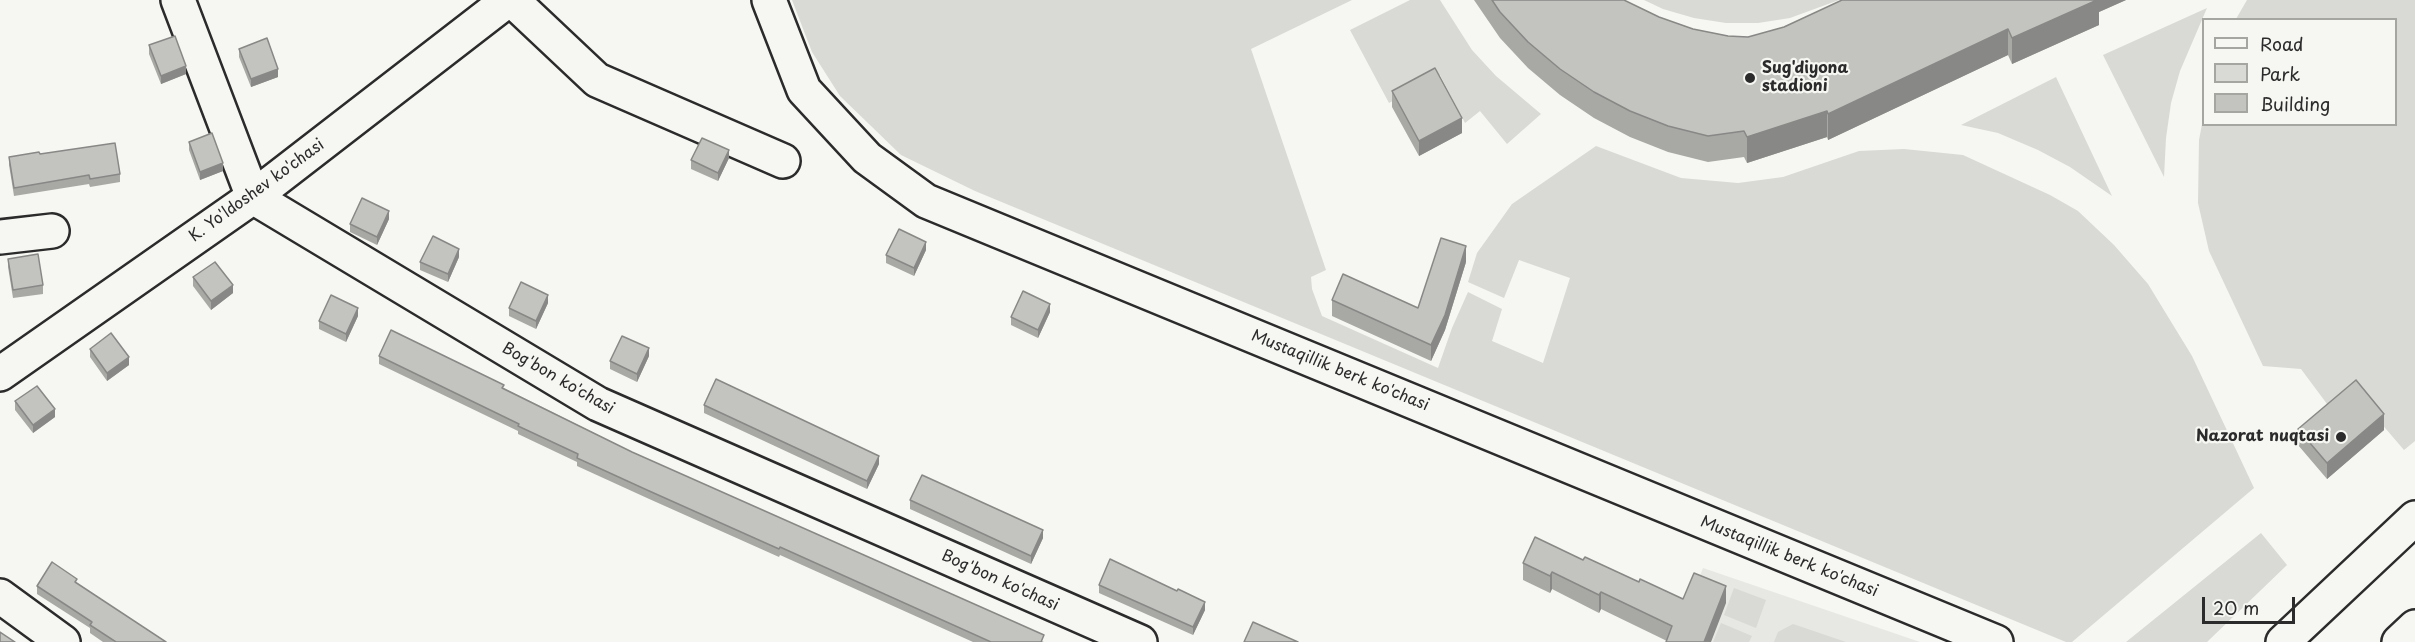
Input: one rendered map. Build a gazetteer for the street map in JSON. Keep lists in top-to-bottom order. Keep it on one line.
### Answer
{"streets":{"street":["K. Yo'ldoshev ko'chasi","Mustaqillik berk ko'chasi","Bog'bon ko'chasi"]},"crossings":[["K. Yo'ldoshev ko'chasi","Bog'bon ko'chasi"]],"places":["Sug'diyona stadioni","Nazorat nuqtasi"],"legend":["Road","Park","Building"],"scale_bar":"20 m"}
